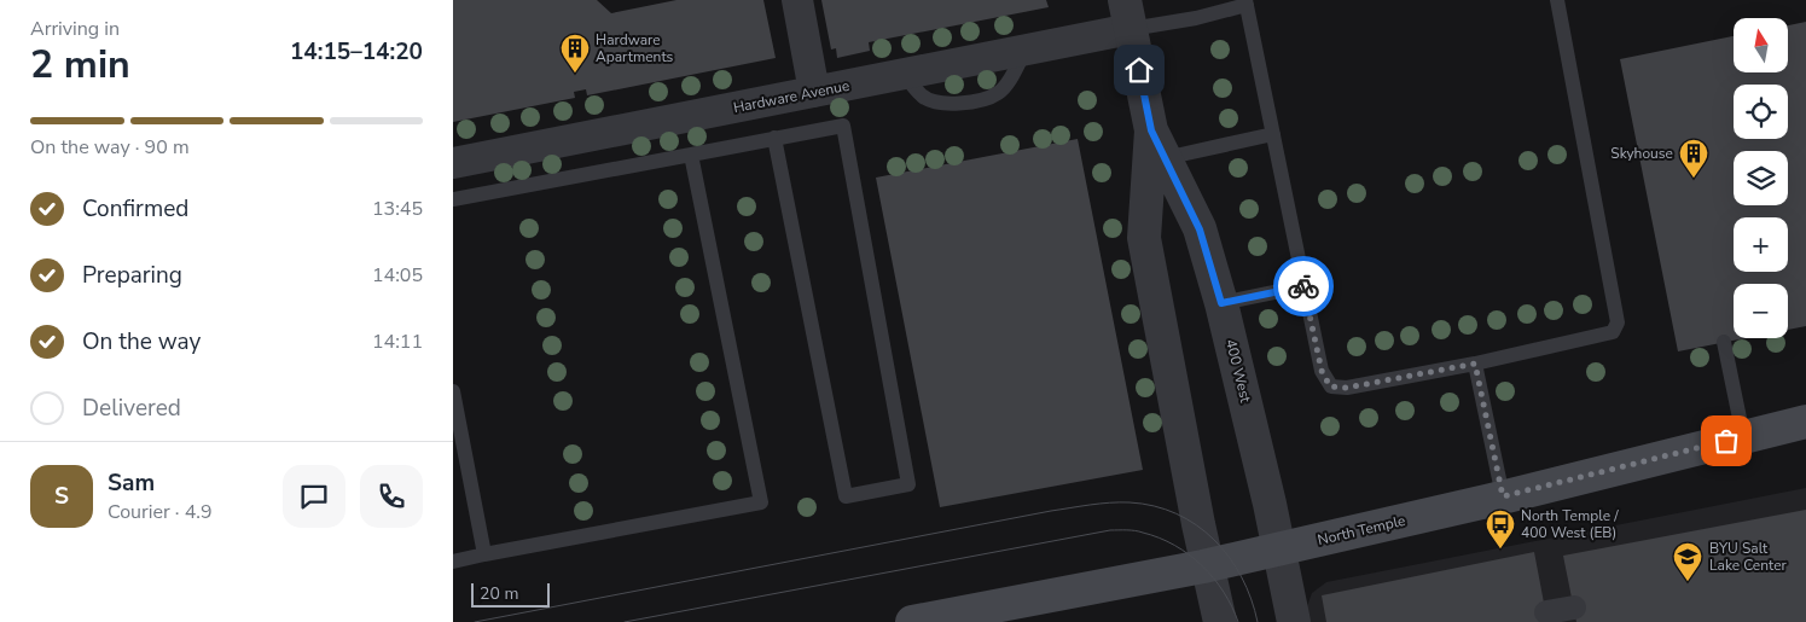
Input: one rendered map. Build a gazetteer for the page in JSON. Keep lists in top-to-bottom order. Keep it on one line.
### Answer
{"streets":{"main road":["North Temple"],"street":["Hardware Avenue","400 West"]},"crossings":[["Hardware Avenue","400 West"],["400 West","North Temple"]],"places":{"building":["Hardware Apartments","Skyhouse"],"bus stop":["North Temple / 400 West (EB)"],"school or university":["BYU Salt Lake Center"]},"scale_bar":"20 m","north":"top","page":{"heading":["2 min","Arriving in","14:15–14:20"],"panel":["Sam","Courier · 4.9"],"map_buttons":["+","−"],"bar":"On the way · 90 m","list":[["Confirmed","13:45"],["Preparing","14:05"],["On the way","14:11"],"Delivered"],"round":"S","scale":"20 m"}}
